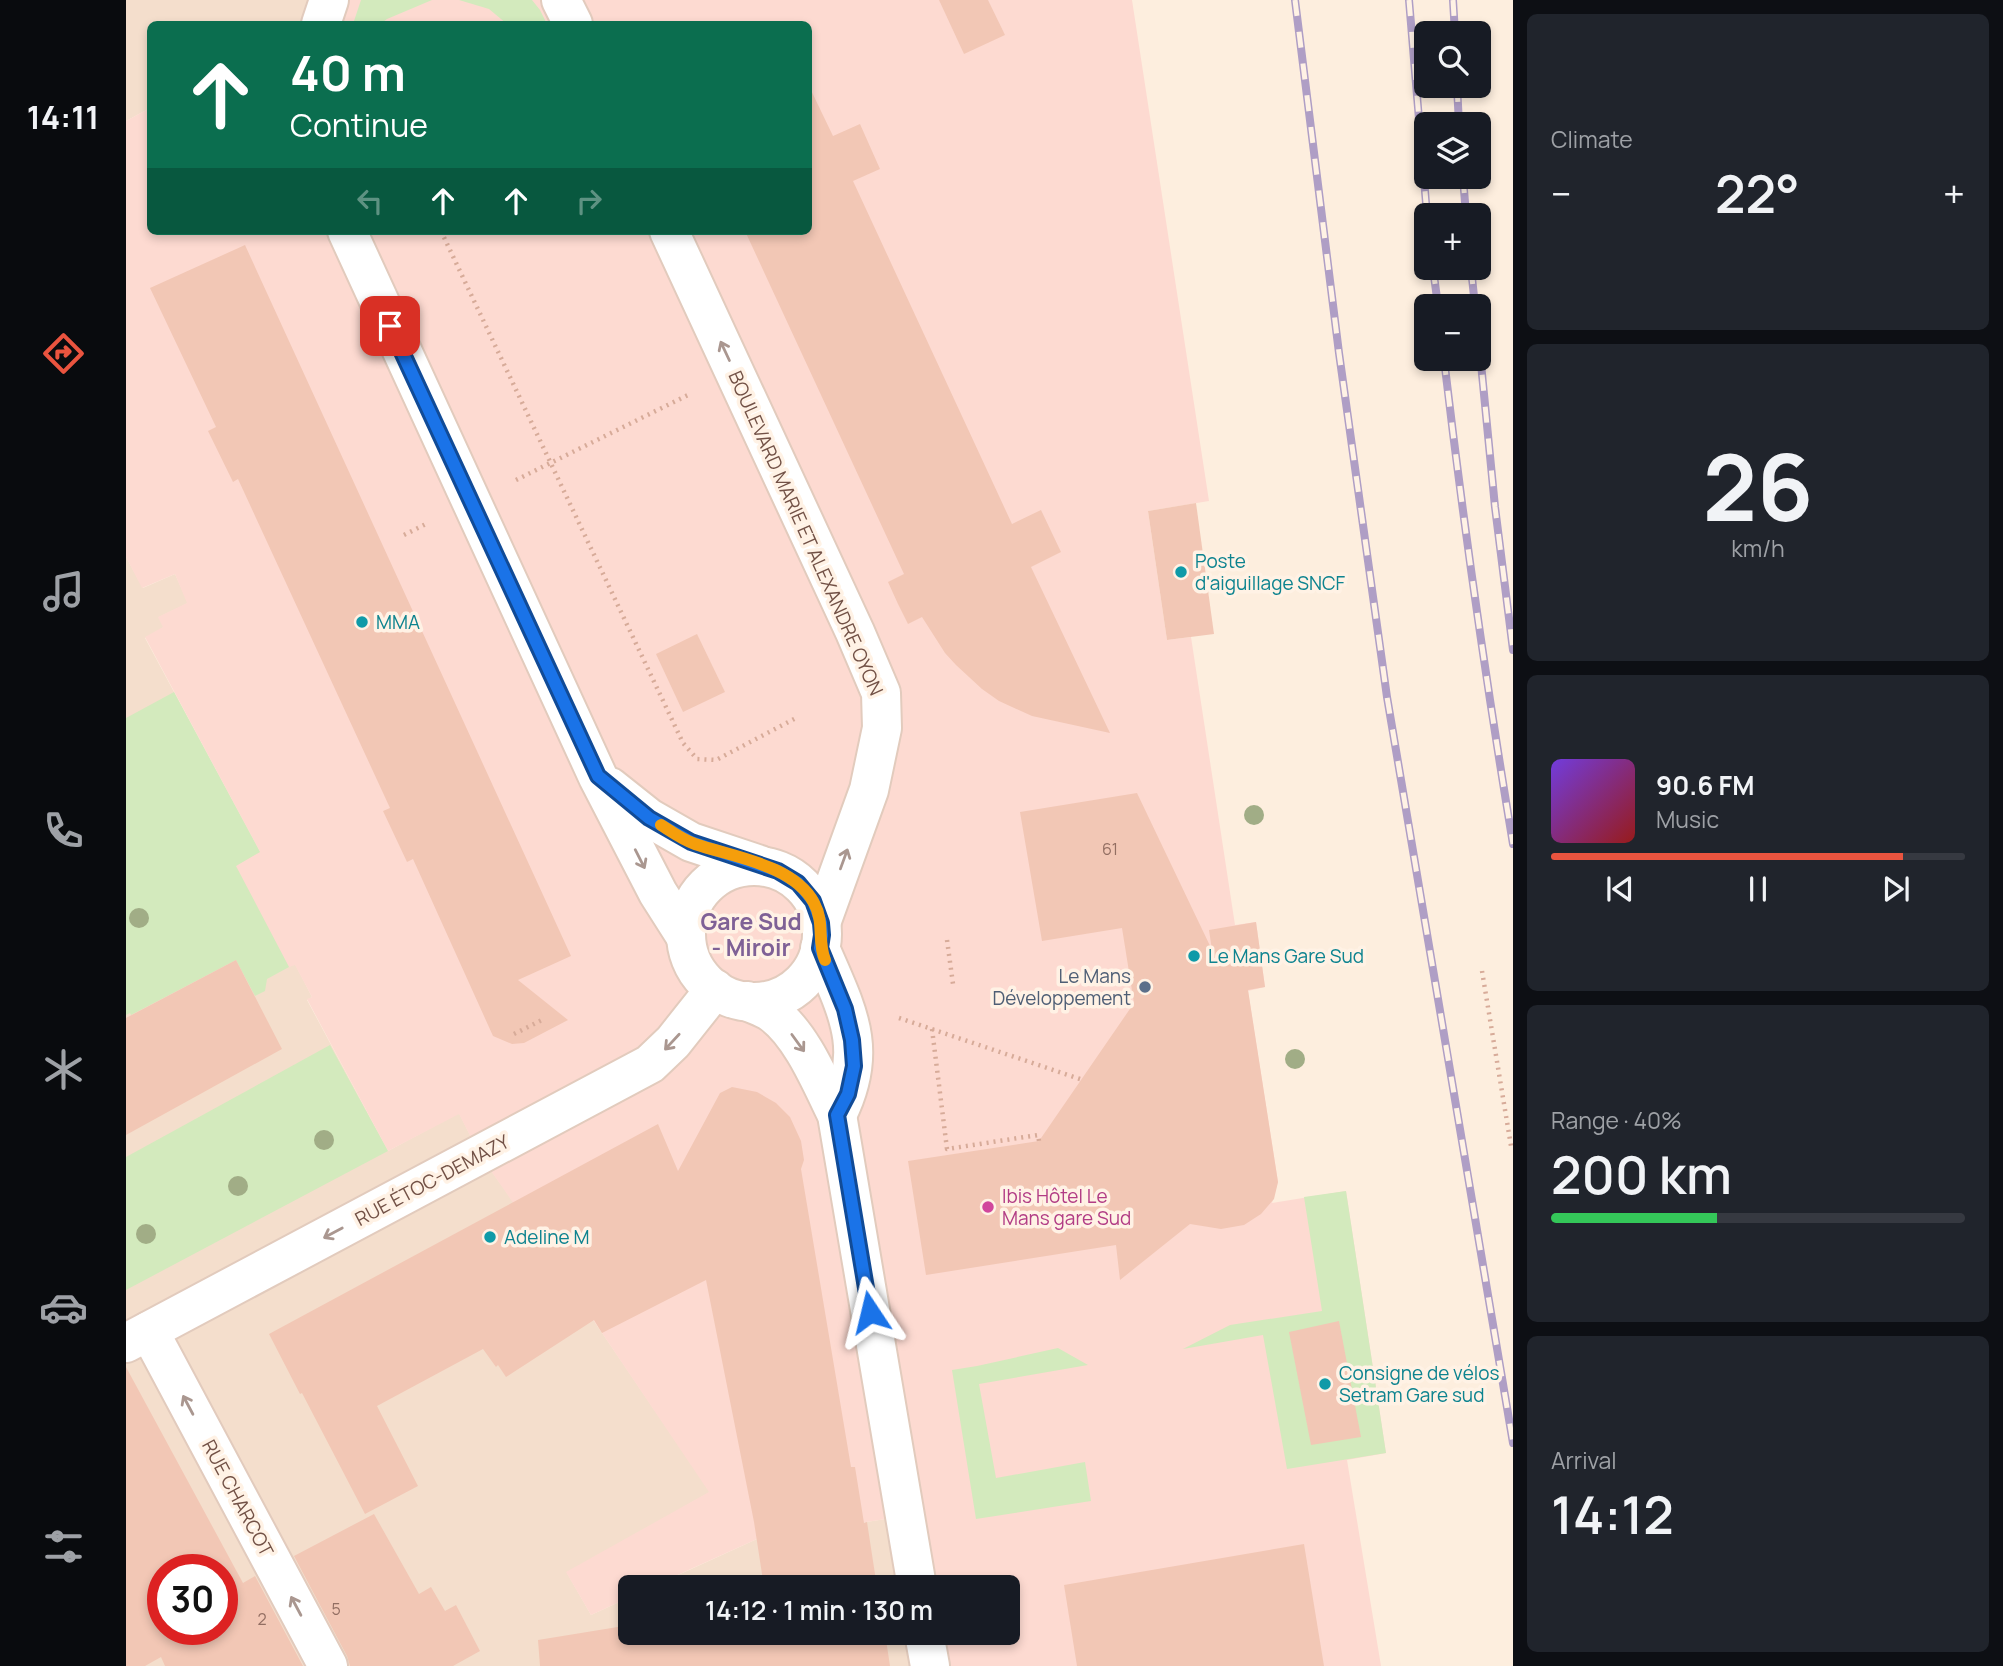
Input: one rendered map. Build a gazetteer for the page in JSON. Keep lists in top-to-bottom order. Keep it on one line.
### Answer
{"streets":{"street":["BOULEVARD MARIE ET ALEXANDRE OYON","RUE ÉTOC-DEMAZY","RUE CHARCOT"]},"crossings":[["BOULEVARD MARIE ET ALEXANDRE OYON","RUE ÉTOC-DEMAZY"],["RUE ÉTOC-DEMAZY","RUE CHARCOT"]],"one_way":["RUE ÉTOC-DEMAZY","RUE CHARCOT"],"districts":["Gare Sud - Miroir"],"places":["Poste d'aiguillage SNCF","MMA","Le Mans Gare Sud","Le Mans Développement","Ibis Hôtel Le Mans gare Sud","Adeline M","Consigne de vélos Setram Gare sud"],"house_numbers":["61","5","2"],"page":{"tabs":"14:11","tile":["Climate",["26","km/h"],["Range · 40%","200 km"],["Arrival","14:12"]],"map_buttons":["+","−"],"turn":["40 m","Continue"],"heat":["−","22°","+"],"song":["90.6 FM","Music"],"limit":"30","trip":"14:12 · 1 min · 130 m"}}
